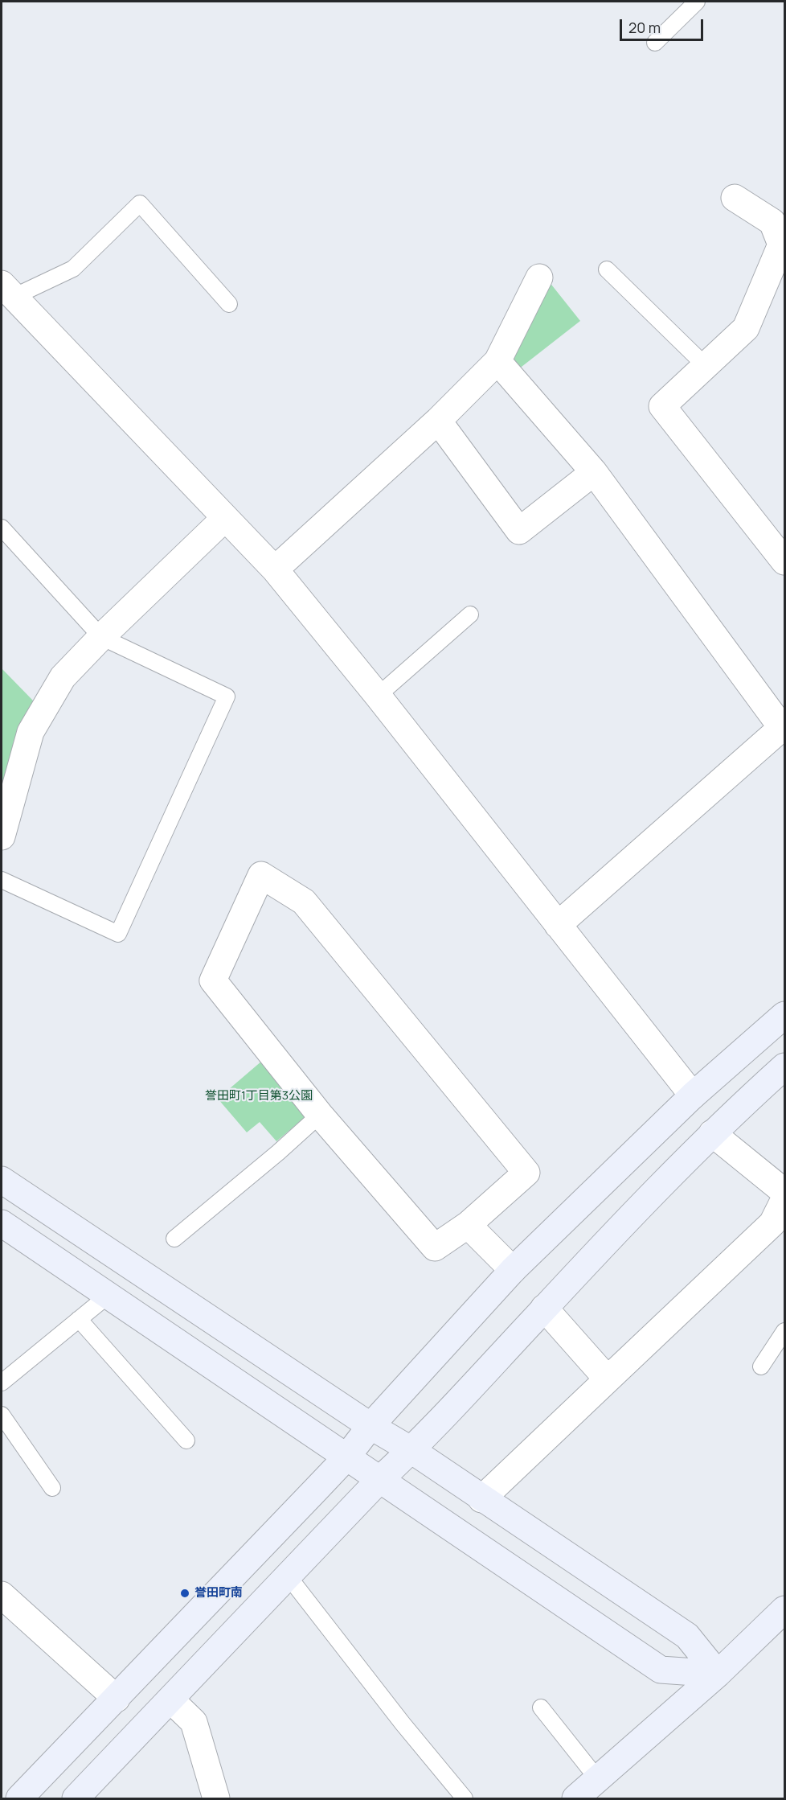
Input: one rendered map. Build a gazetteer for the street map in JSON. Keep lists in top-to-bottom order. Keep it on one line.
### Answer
{"parks":["誉田町1丁目第3公園"],"places":["誉田町南"],"scale_bar":"20 m"}
